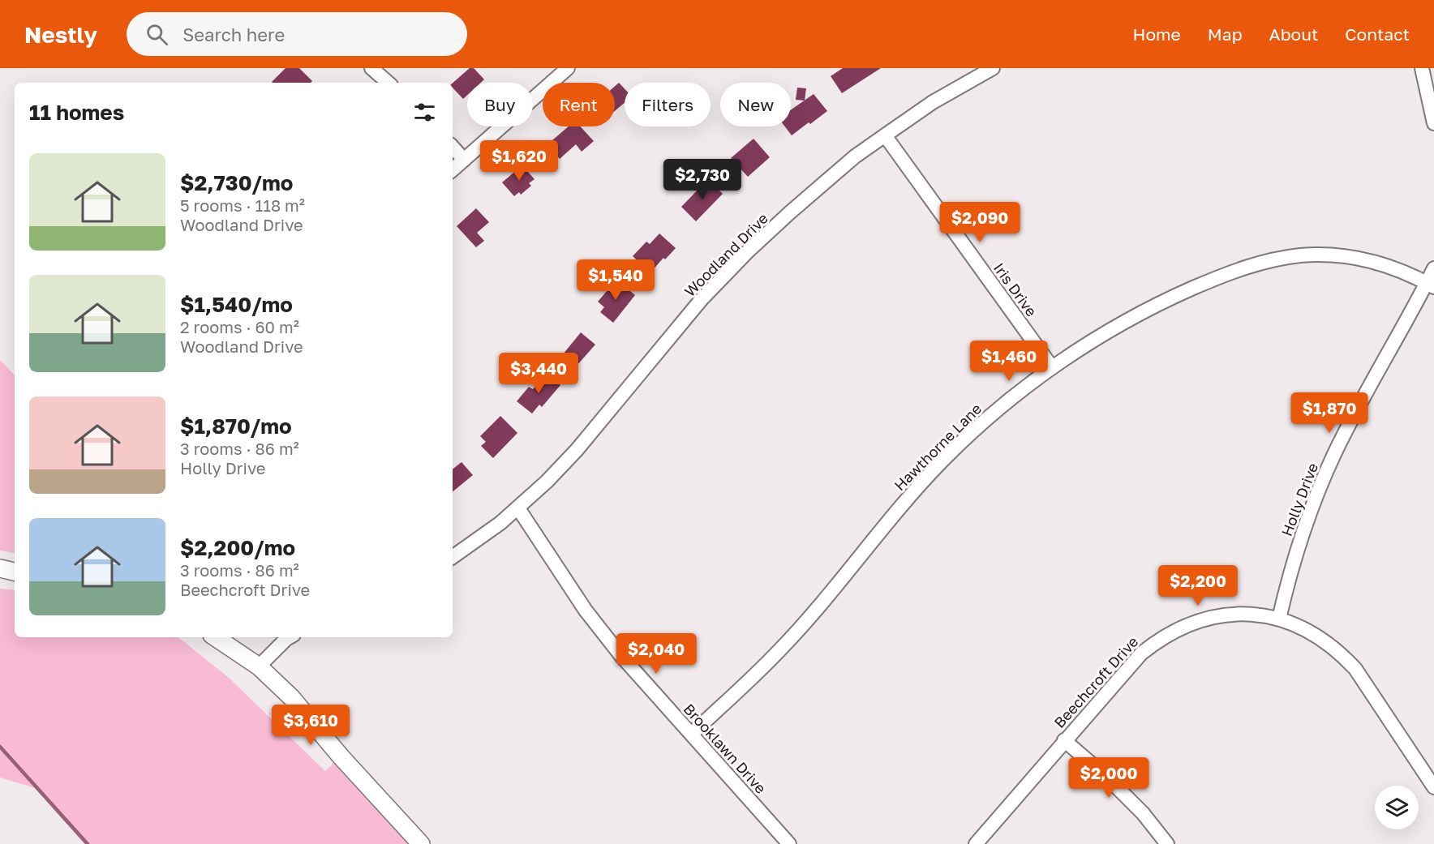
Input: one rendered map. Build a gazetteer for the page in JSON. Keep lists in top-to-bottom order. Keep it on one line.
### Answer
{"streets":{"street":["Woodland Drive","Iris Drive","Hawthorne Lane","Holly Drive","Beechcroft Drive","Brooklawn Drive"]},"crossings":[["Woodland Drive","Iris Drive"],["Woodland Drive","Brooklawn Drive"],["Iris Drive","Hawthorne Lane"],["Hawthorne Lane","Holly Drive"],["Hawthorne Lane","Brooklawn Drive"],["Holly Drive","Beechcroft Drive"]],"page":{"header":"Nestly","search":"Search here","nav":["Home","Map","About","Contact"],"chip":["Buy","Rent","Filters","New"],"heading":"11 homes","price":["$1,620","$2,730","$2,090","$1,540","$1,460","$3,440","$1,870","$2,200","$2,040","$3,610","$2,000"],"list":[{"name":"$2,730/mo","note":"5 rooms · 118 m² · Woodland Drive"},{"name":"$1,540/mo","note":"2 rooms · 60 m² · Woodland Drive"},{"name":"$1,870/mo","note":"3 rooms · 86 m² · Holly Drive"},{"name":"$2,200/mo","note":"3 rooms · 86 m² · Beechcroft Drive"}]}}
